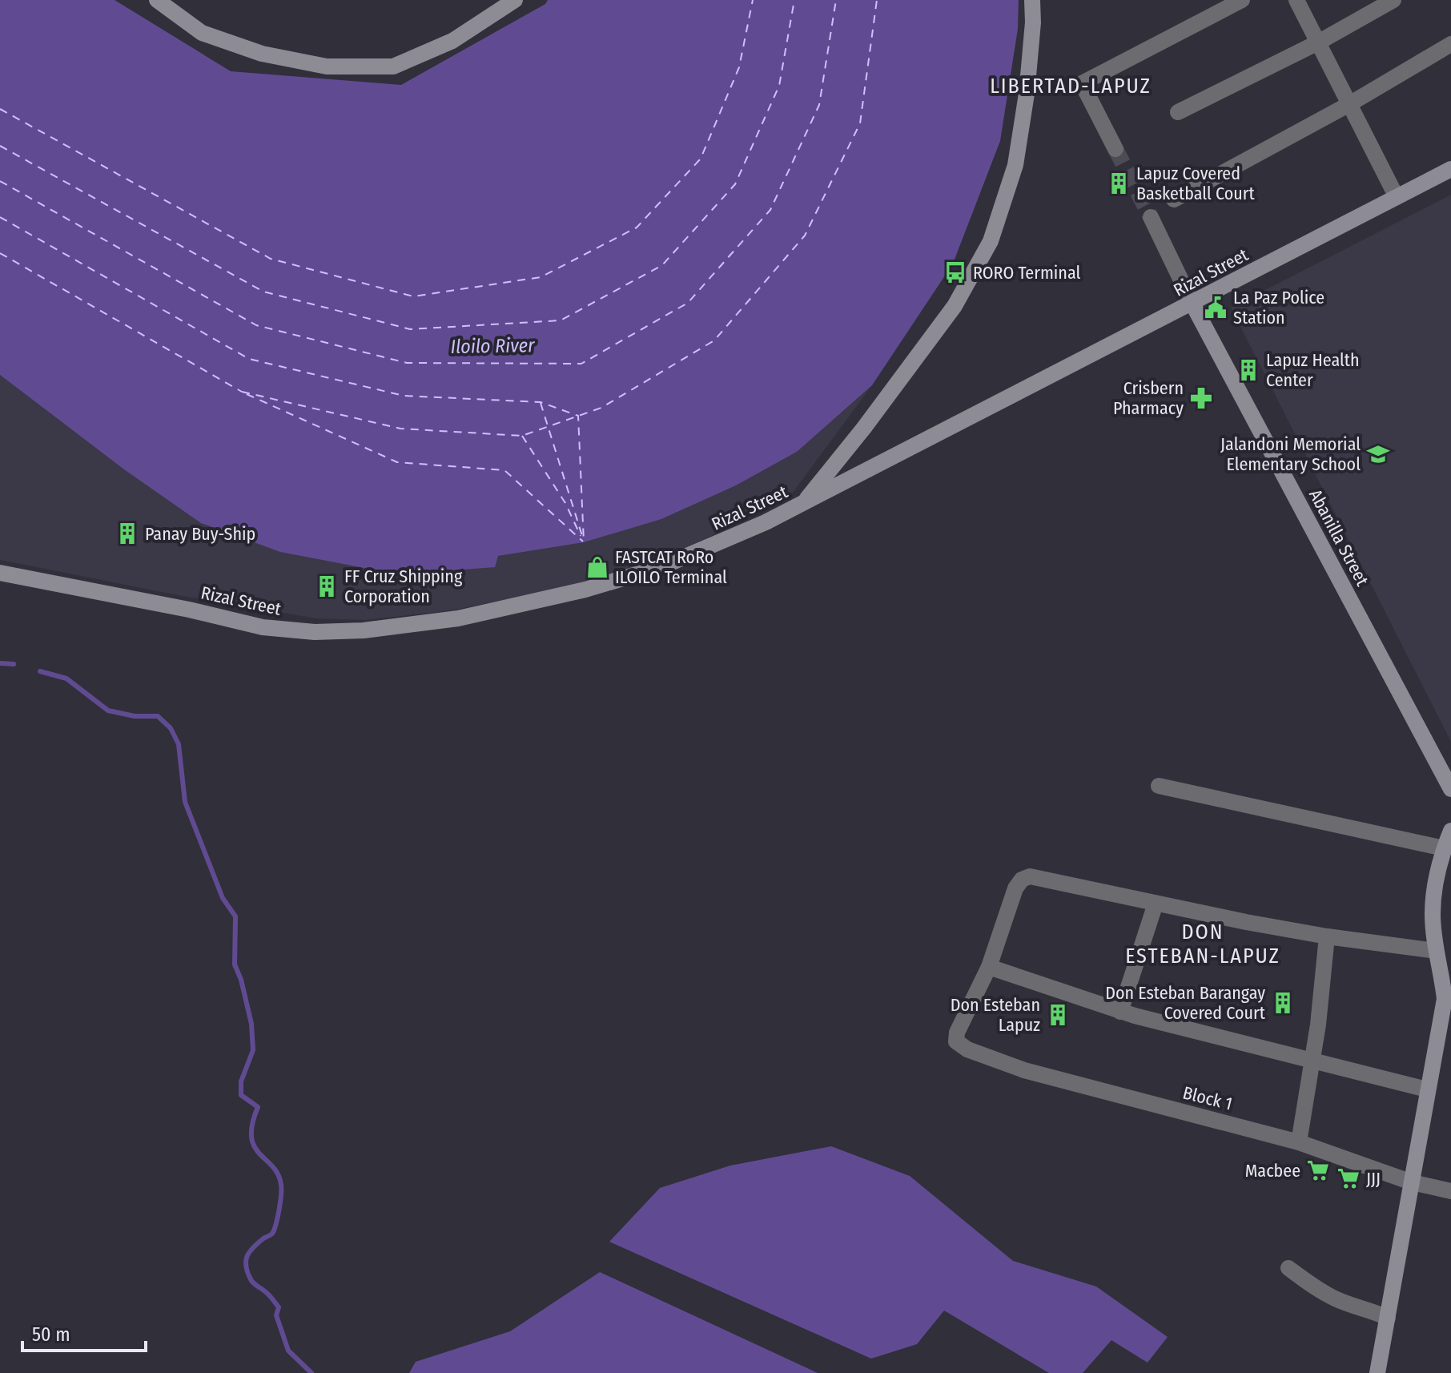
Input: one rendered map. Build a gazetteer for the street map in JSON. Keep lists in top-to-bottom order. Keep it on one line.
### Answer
{"streets":{"main road":["Rizal Street","Abanilla Street"],"street":["Block 1"]},"crossings":[["Rizal Street","Abanilla Street"]],"districts":["LIBERTAD-LAPUZ","DON ESTEBAN-LAPUZ"],"water":["Iloilo River"],"places":{"building":["Lapuz Covered Basketball Court","Lapuz Health Center","Panay Buy-Ship","FF Cruz Shipping Corporation","Don Esteban Barangay Covered Court","Don Esteban Lapuz"],"bus stop":["RORO Terminal"],"public building":["La Paz Police Station"],"pharmacy":["Crisbern Pharmacy"],"school or university":["Jalandoni Memorial Elementary School"],"shop":["FASTCAT RoRo ILOILO Terminal"],"supermarket":["Macbee","JJJ"]},"scale_bar":"50 m"}
